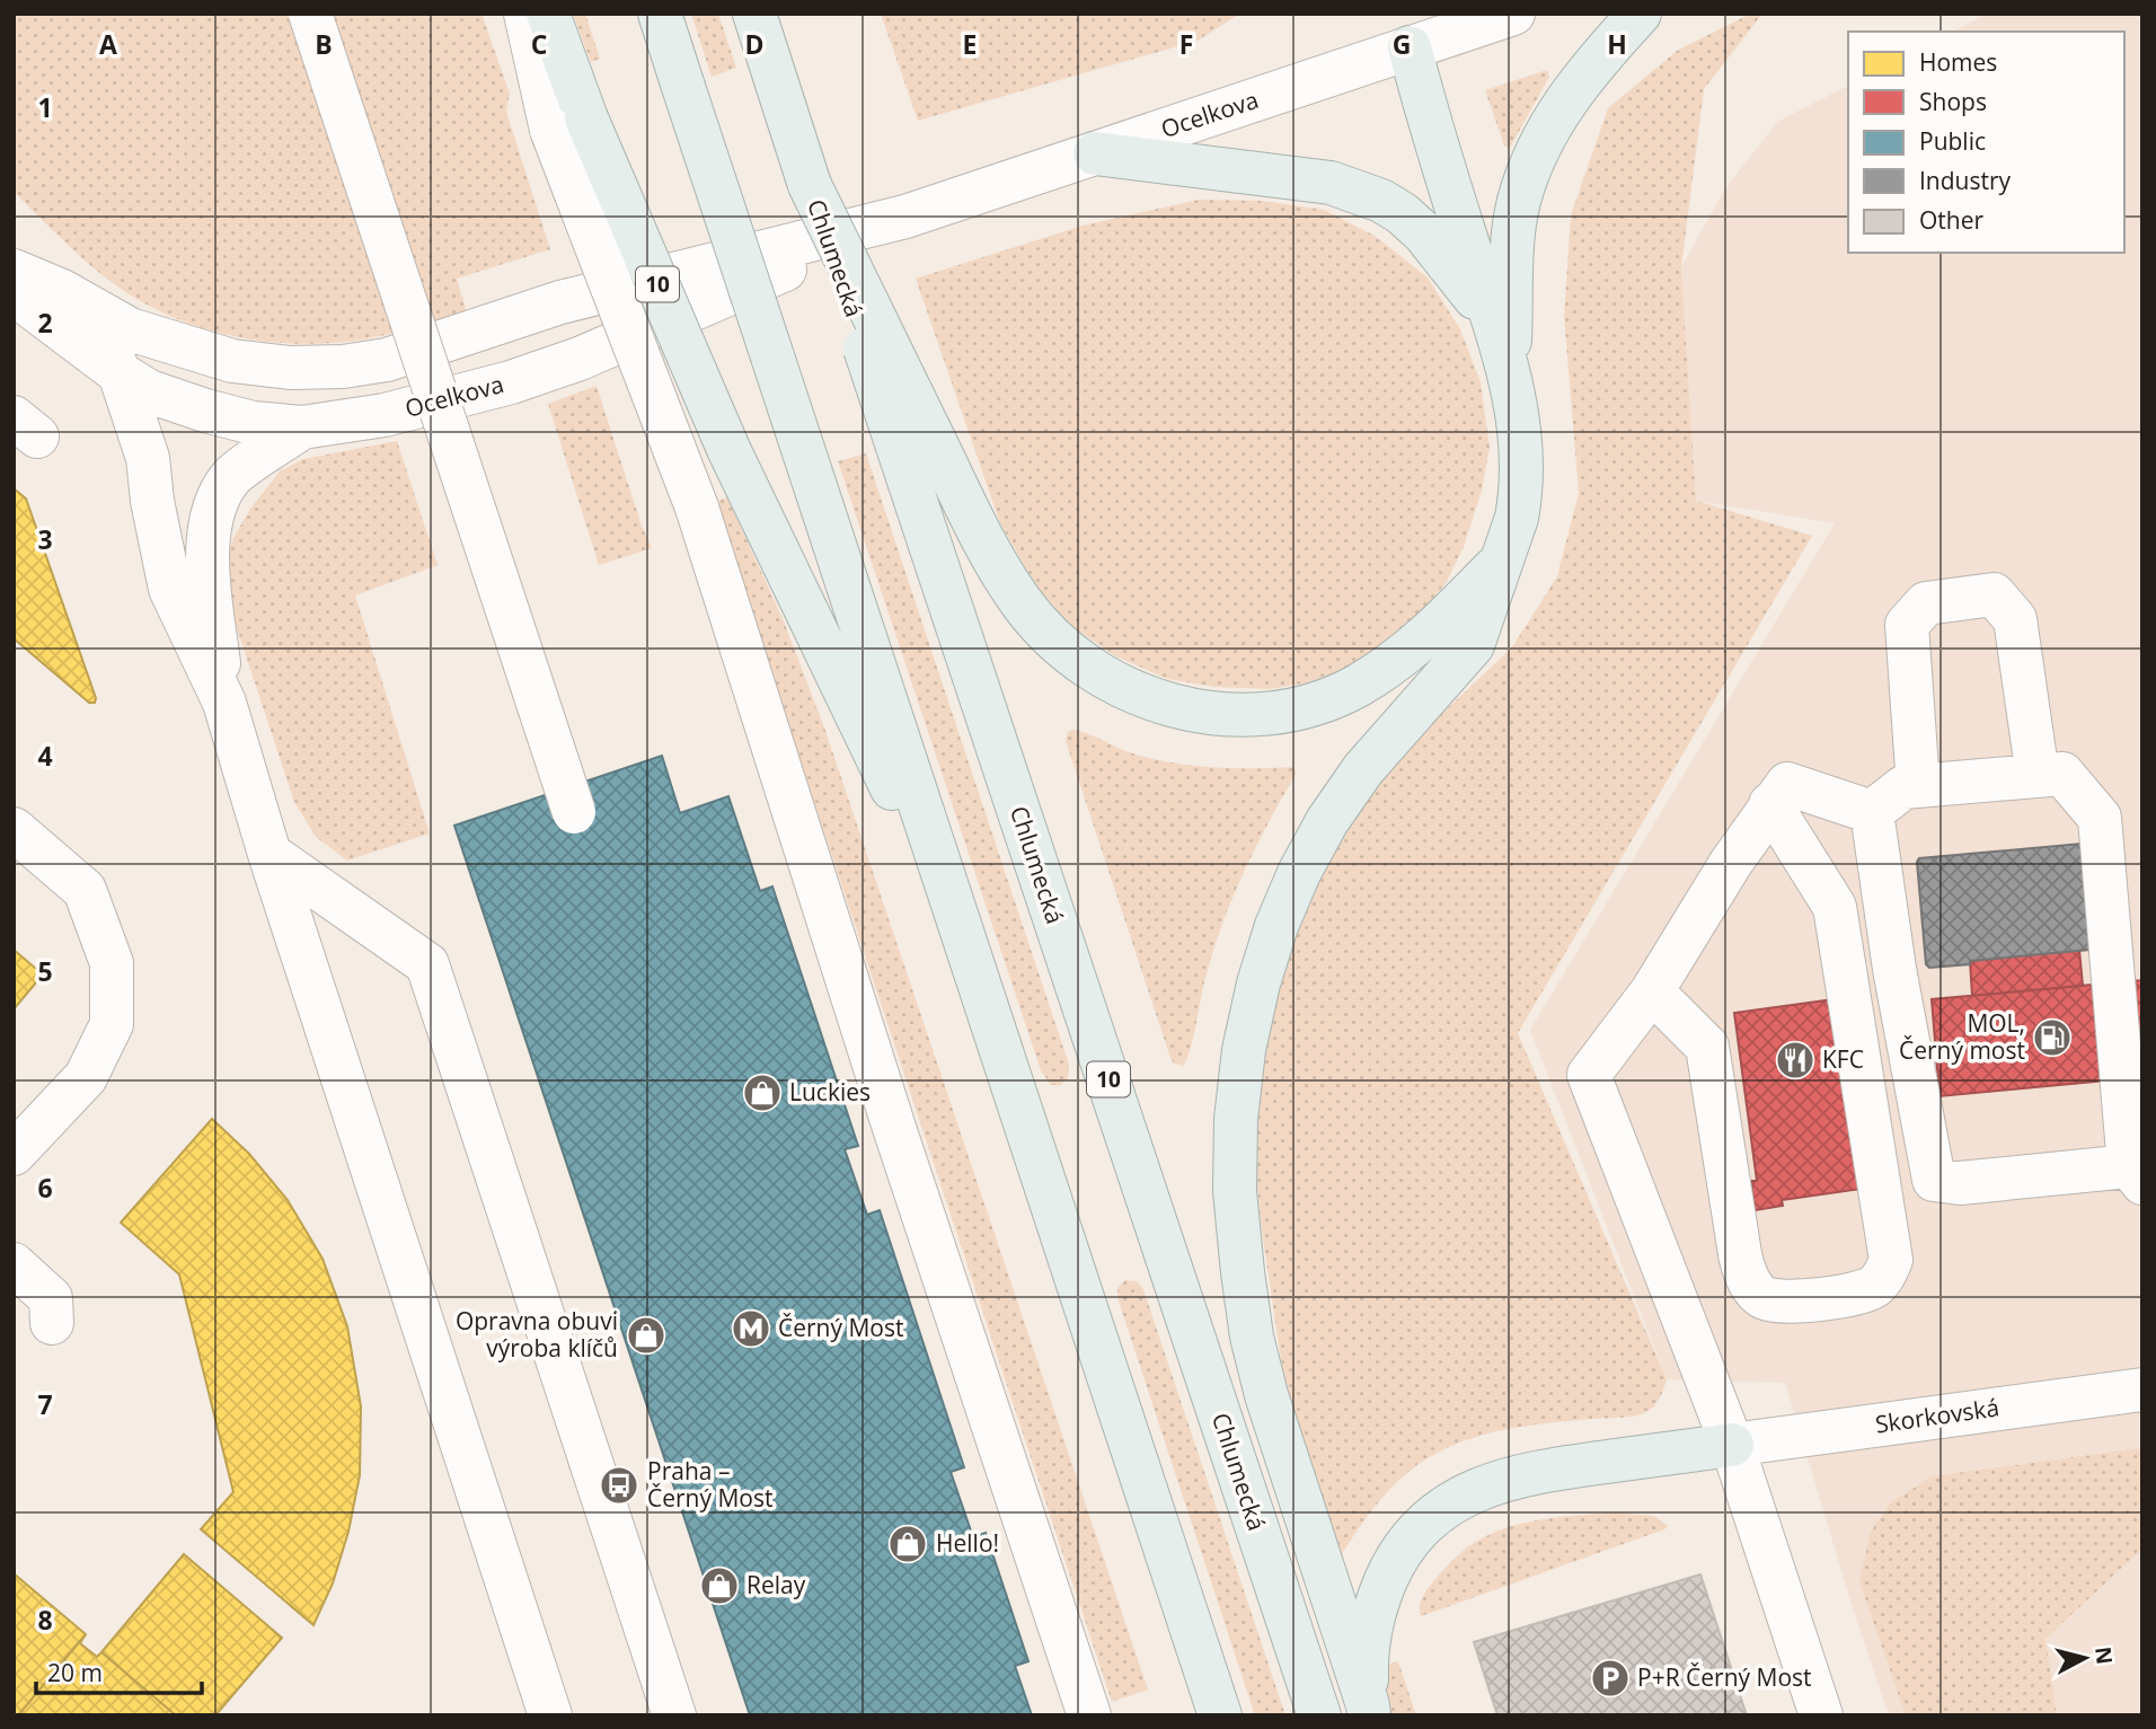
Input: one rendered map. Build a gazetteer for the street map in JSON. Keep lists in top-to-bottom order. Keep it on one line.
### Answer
{"streets":{"main road":["Chlumecká","10"],"street":["Ocelkova","Skorkovská"]},"places":{"fuel station":["MOL, Černý most"],"restaurant":["KFC"],"shop":["Luckies","Opravna obuvi výroba klíčů","Hello!","Relay"],"metro station":["Černý Most"],"bus stop":["Praha – Černý Most"],"parking":["P+R Černý Most"]},"legend":["Homes","Shops","Public","Industry","Other"],"scale_bar":"20 m","north":"right","grid":{"columns":["A","B","C","D","E","F","G","H"],"rows":["1","2","3","4","5","6","7","8"]}}
